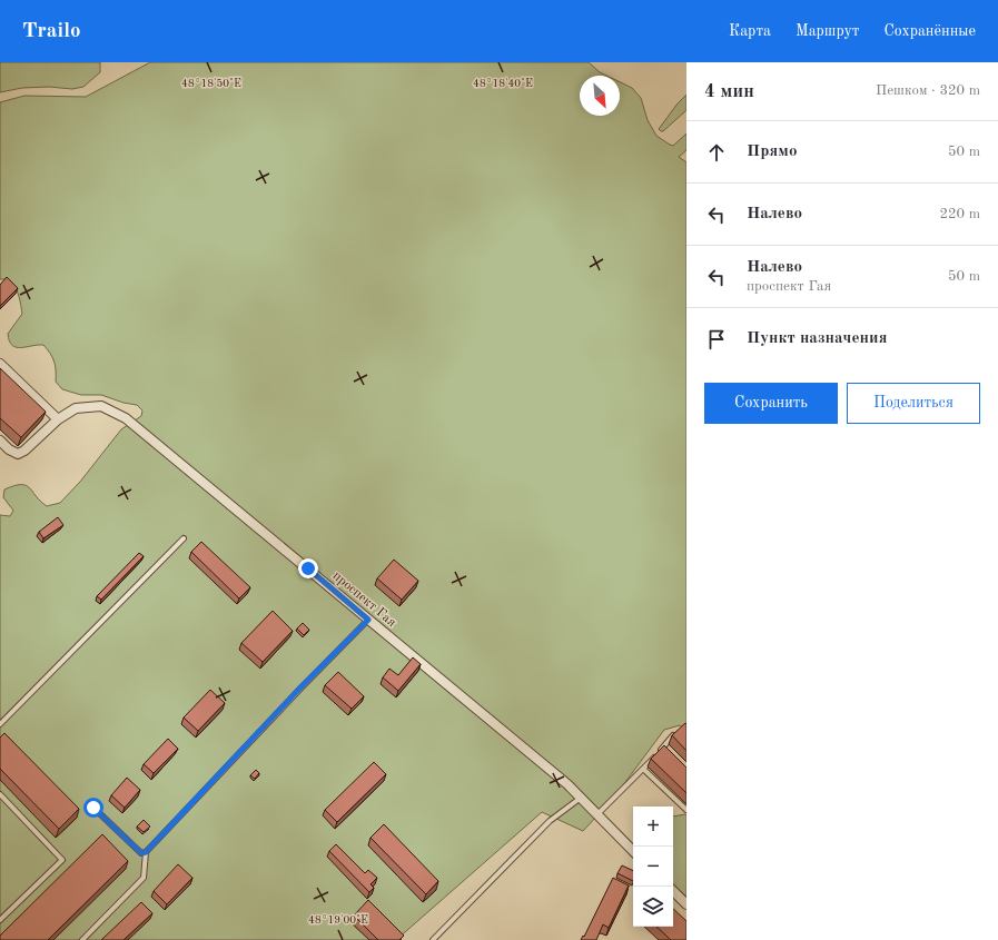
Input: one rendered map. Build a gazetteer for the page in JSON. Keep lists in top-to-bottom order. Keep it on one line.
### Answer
{"streets":{"street":["проспект Гая"]},"north":"bottom right","page":{"header":"Trailo","nav":["Карта","Маршрут","Сохранённые"],"heading":["4 мин","Пешком · 320 m"],"list":[["Прямо","50 m"],["Налево","220 m"],["Налево","проспект Гая","50 m"],"Пункт назначения"],"buttons":["Сохранить","Поделиться"],"map_buttons":["+","−"]},"coordinates":["48°18'50\"E","48°18'40\"E","48°19'00\"E"]}
